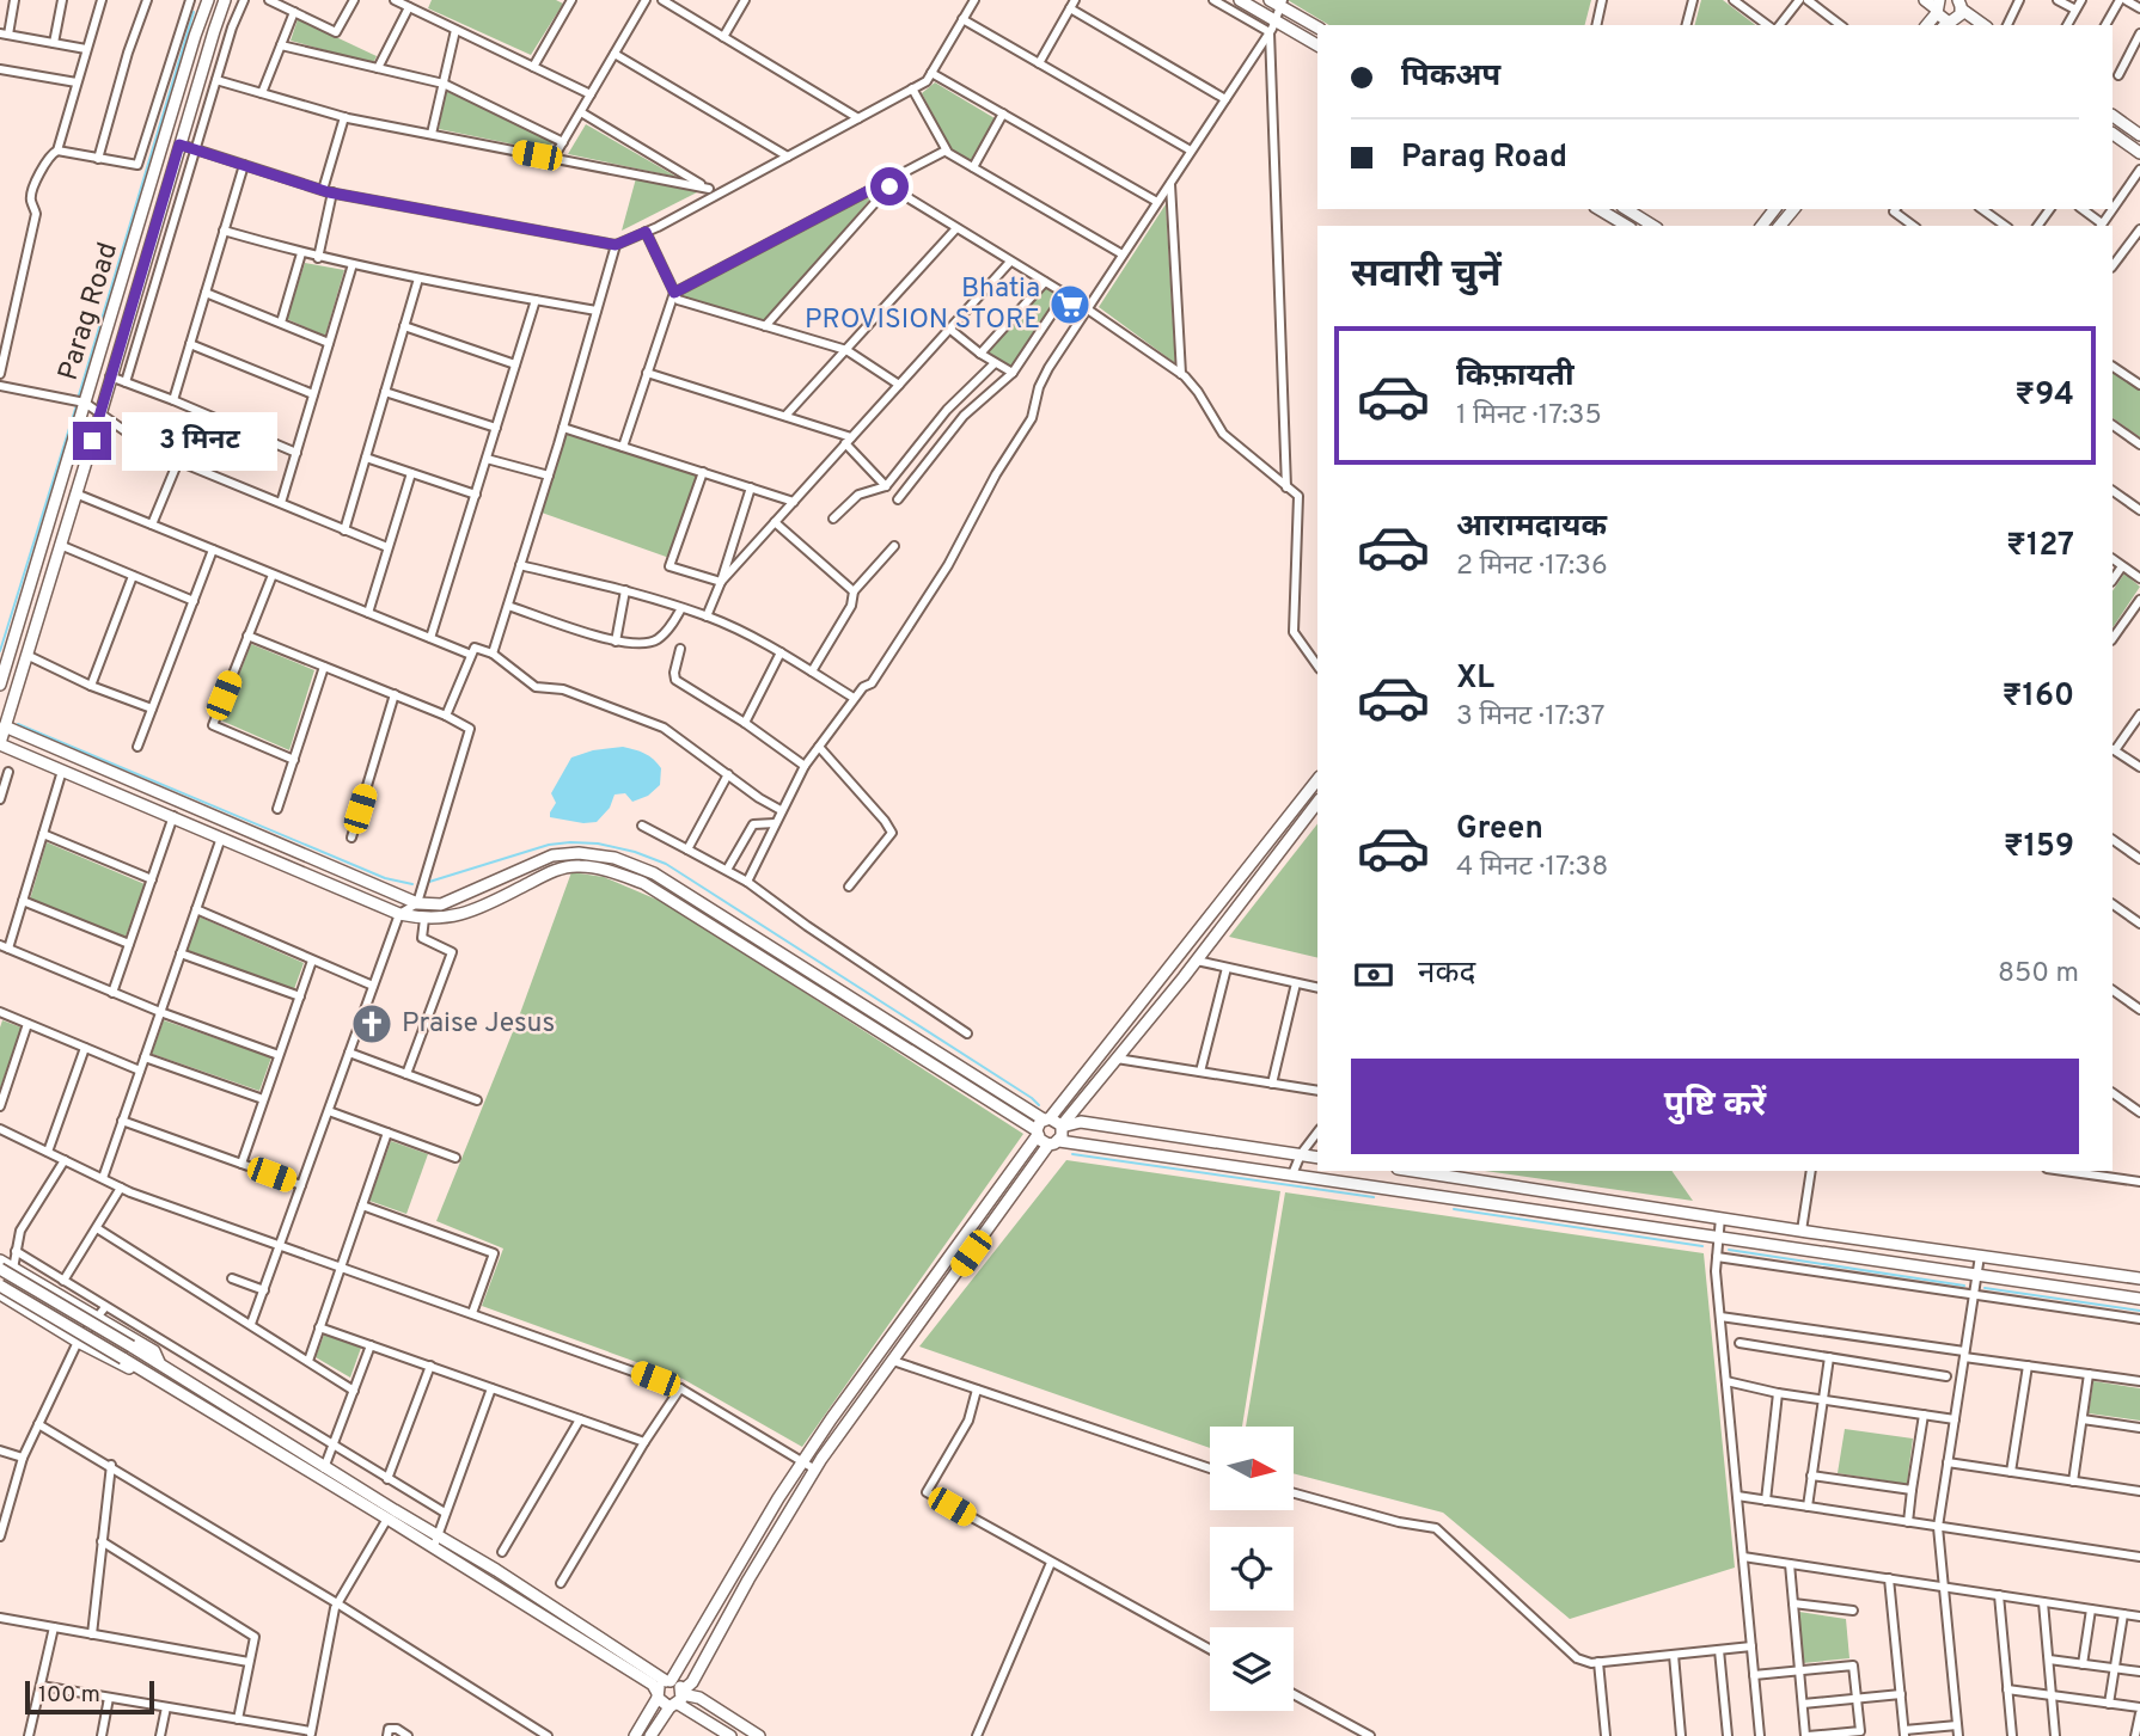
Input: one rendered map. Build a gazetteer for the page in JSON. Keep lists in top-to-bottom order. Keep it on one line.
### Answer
{"streets":{"street":["Parag Road"]},"places":{"supermarket":["Bhatia PROVISION STORE"],"church":["Praise Jesus"]},"scale_bar":"100 m","north":"right","page":{"banner":["पिकअप","Parag Road"],"heading":"सवारी चुनें","list":[{"name":"किफ़ायती","note":"1 मिनट · 17:35","value":"₹94"},{"name":"आरामदायक","note":"2 मिनट · 17:36","value":"₹127"},{"name":"XL","note":"3 मिनट · 17:37","value":"₹160"},{"name":"Green","note":"4 मिनट · 17:38","value":"₹159"}],"bubble":"3 मिनट","pay":["नकद","850 m"],"buttons":"पुष्टि करें","scale":"100 m"}}
